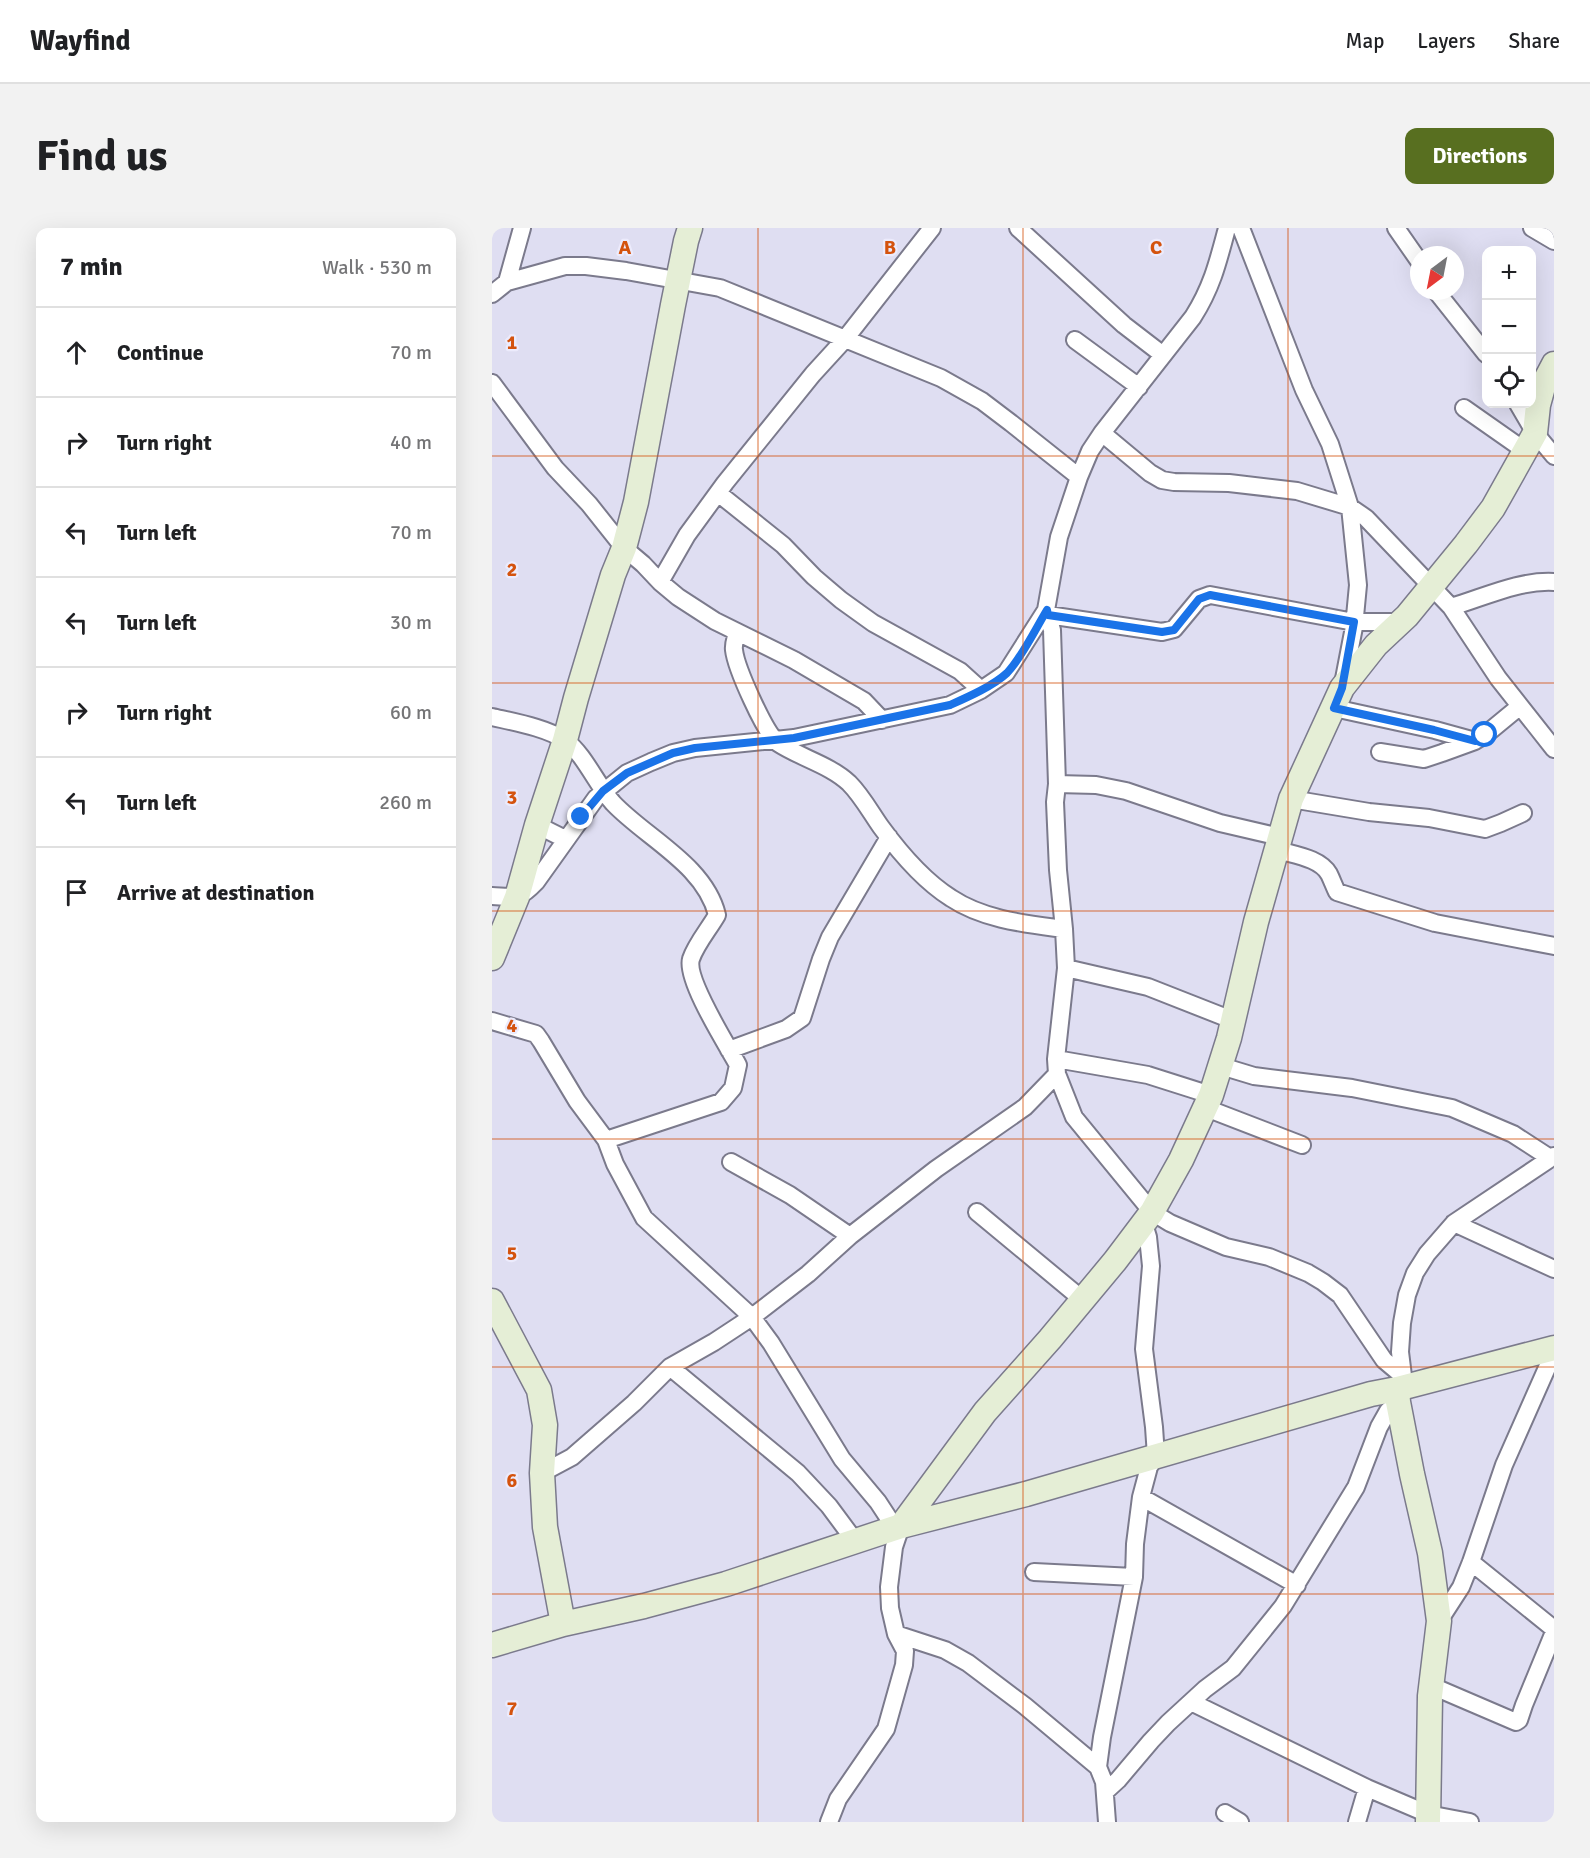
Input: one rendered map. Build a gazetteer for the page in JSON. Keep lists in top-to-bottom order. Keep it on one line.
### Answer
{"north":"bottom left","page":{"header":"Wayfind","nav":["Map","Layers","Share"],"buttons":"Directions","title":"Find us","heading":["7 min","Walk · 530 m"],"map_buttons":["+","−"],"list":[["Continue","70 m"],["Turn right","40 m"],["Turn left","70 m"],["Turn left","30 m"],["Turn right","60 m"],["Turn left","260 m"],"Arrive at destination"]},"grid":{"columns":["A","B","C"],"rows":["1","2","3","4","5","6","7"]}}
